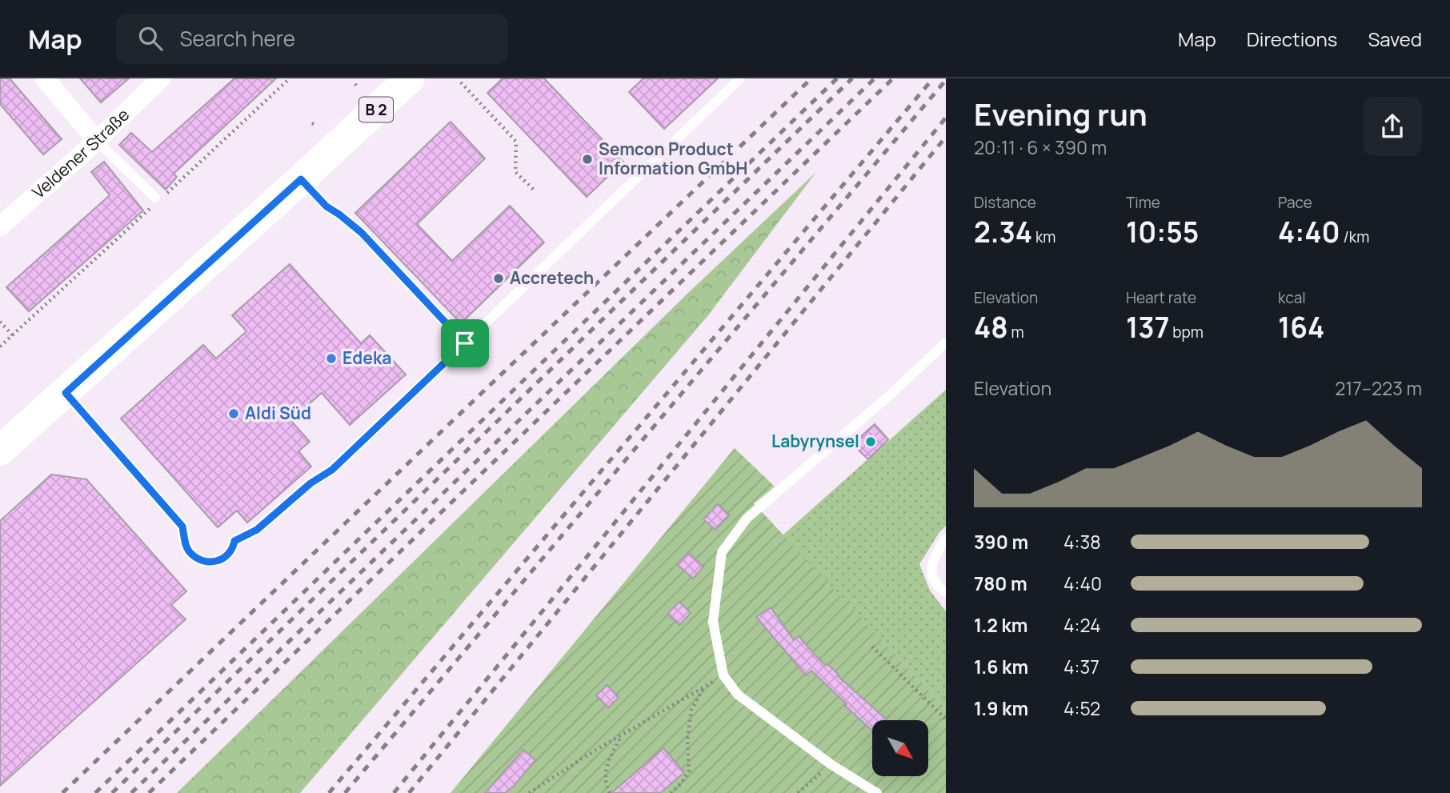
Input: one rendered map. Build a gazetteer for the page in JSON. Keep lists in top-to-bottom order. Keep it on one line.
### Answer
{"streets":{"main road":["B 2"],"street":["Veldener Straße"]},"places":["Semcon Product Information GmbH","Accretech","Edeka","Aldi Süd","Labyrynsel"],"north":"bottom right","page":{"header":"Map","search":"Search here","nav":["Map","Directions","Saved"],"heading":["Evening run","20:11 · 6 × 390 m"],"stats":[["Distance","2.34 km"],["Time","10:55"],["Pace","4:40 /km"],["Elevation","48 m"],["Heart rate","137 bpm"],["kcal","164"]],"chart":["Elevation","217–223 m"],"list":[{"name":"390 m","note":"4:38"},{"name":"780 m","note":"4:40"},{"name":"1.2 km","note":"4:24"},{"name":"1.6 km","note":"4:37"},{"name":"1.9 km","note":"4:52"}]}}
